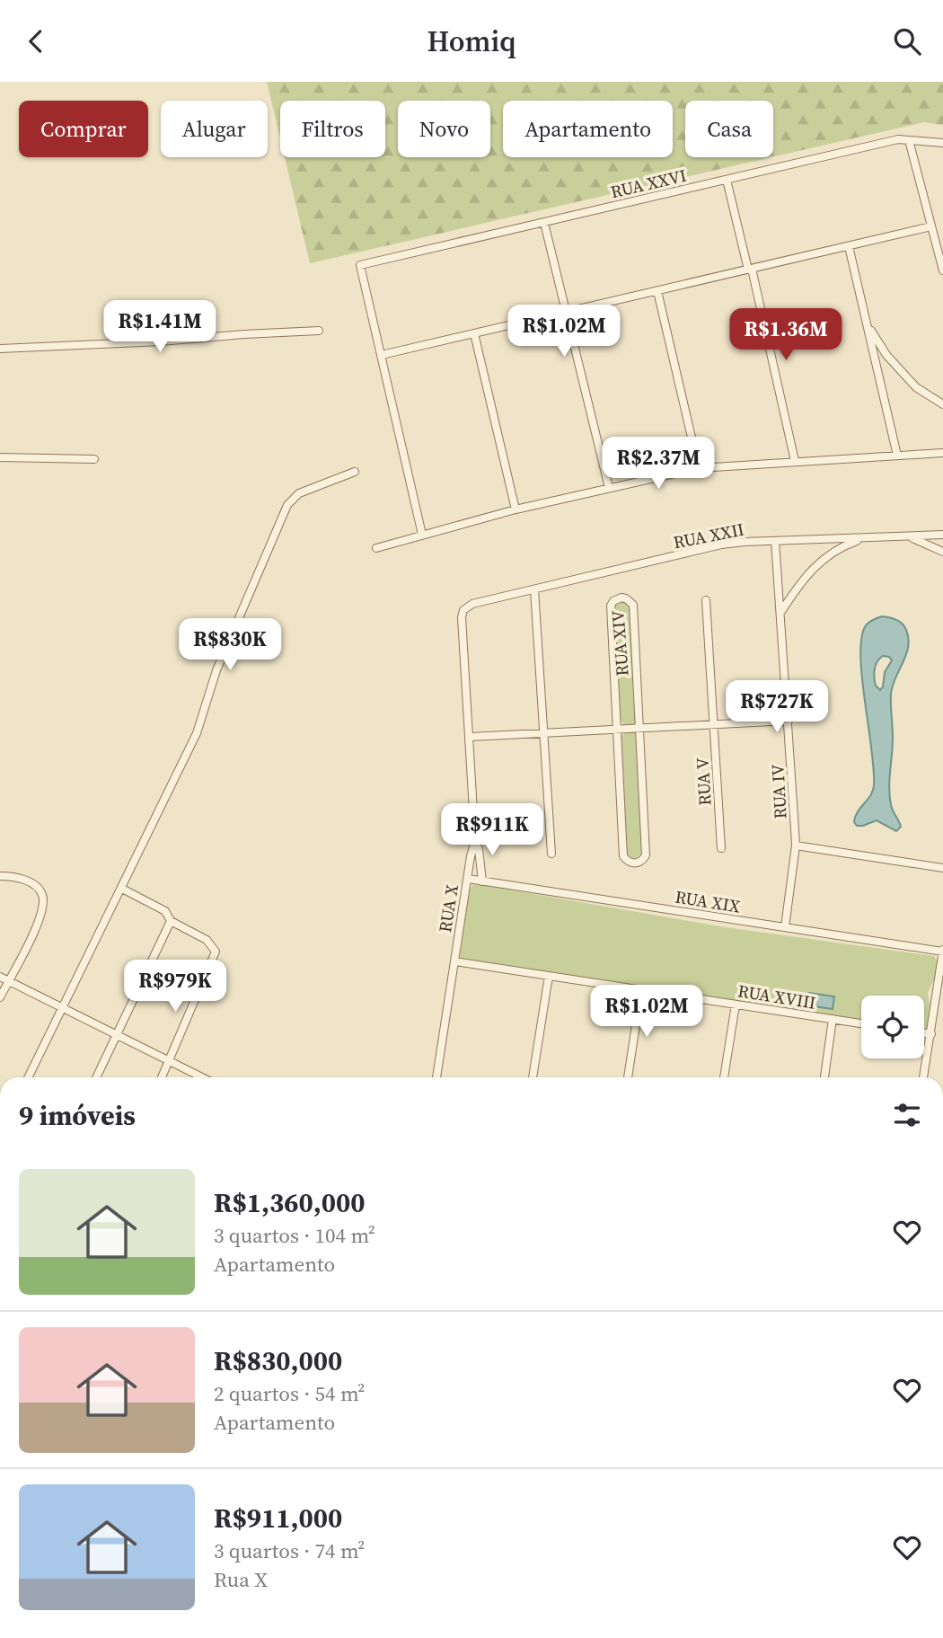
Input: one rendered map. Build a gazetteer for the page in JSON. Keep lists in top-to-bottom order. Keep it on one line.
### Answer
{"streets":{"street":["RUA XXVI","RUA XXII","RUA XIV","RUA V","RUA IV","RUA XIX","RUA X","RUA XVIII"]},"crossings":[["RUA XXII","RUA IV"],["RUA XXII","RUA X"],["RUA IV","RUA XIX"],["RUA XIX","RUA X"],["RUA X","RUA XVIII"]],"page":{"header":"Homiq","chip":["Comprar","Alugar","Filtros","Novo","Apartamento","Casa"],"price":["R$1.41M","R$1.02M","R$1.36M","R$2.37M","R$830K","R$727K","R$911K","R$979K","R$1.02M"],"heading":"9 imóveis","list":[{"name":"R$1,360,000","note":"3 quartos · 104 m² · Apartamento"},{"name":"R$830,000","note":"2 quartos · 54 m² · Apartamento"},{"name":"R$911,000","note":"3 quartos · 74 m² · Rua X"}]}}
